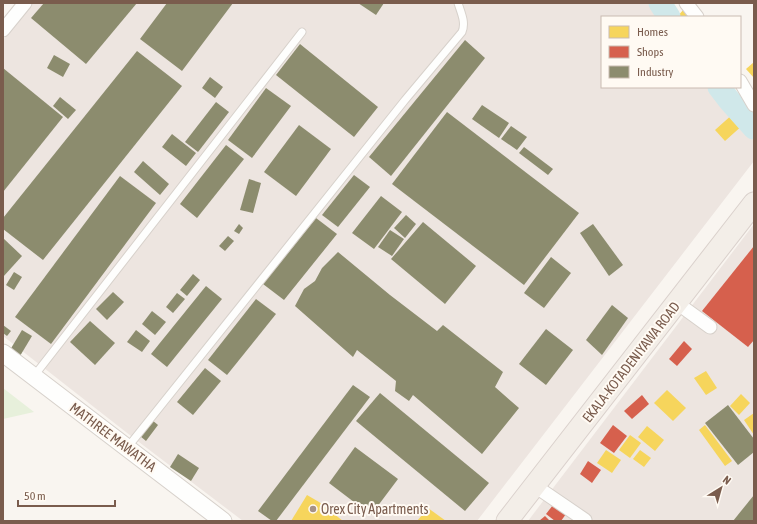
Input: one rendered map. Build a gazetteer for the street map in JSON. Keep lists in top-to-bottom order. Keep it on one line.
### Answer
{"streets":{"main road":["EKALA-KOTADENIYAWA ROAD"],"street":["MATHREE MAWATHA"]},"places":["Orex City Apartments"],"legend":["Homes","Shops","Industry"],"scale_bar":"50 m","north":"top right"}
